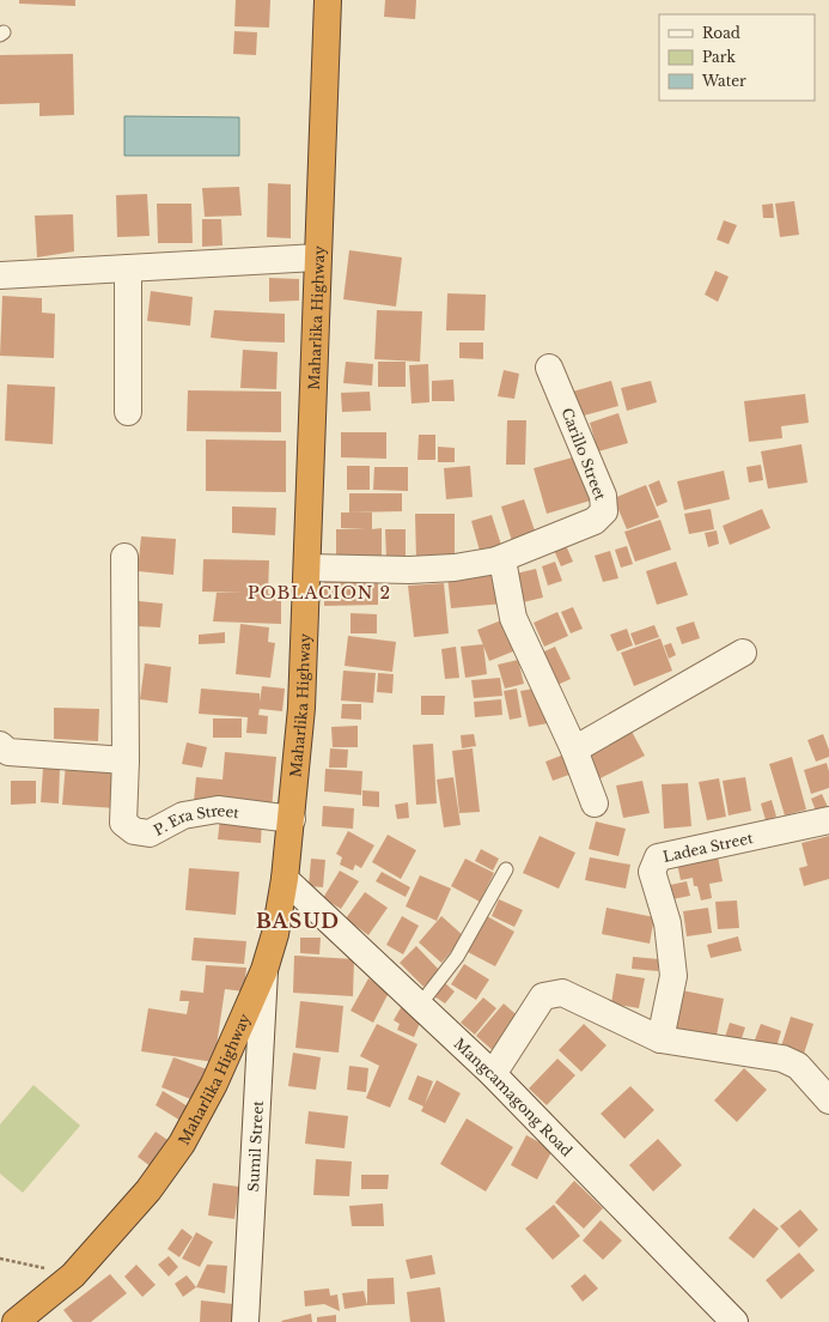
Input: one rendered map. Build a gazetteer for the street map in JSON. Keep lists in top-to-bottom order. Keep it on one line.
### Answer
{"streets":{"highway":["Maharlika Highway"],"street":["Carillo Street","P. Era Street","Ladea Street","Mangcamagong Road","Sumil Street"]},"crossings":[["Maharlika Highway","Carillo Street"],["Maharlika Highway","P. Era Street"],["Maharlika Highway","Mangcamagong Road"],["Maharlika Highway","Sumil Street"]],"districts":["POBLACION 2","BASUD"],"legend":["Road","Park","Water"]}
